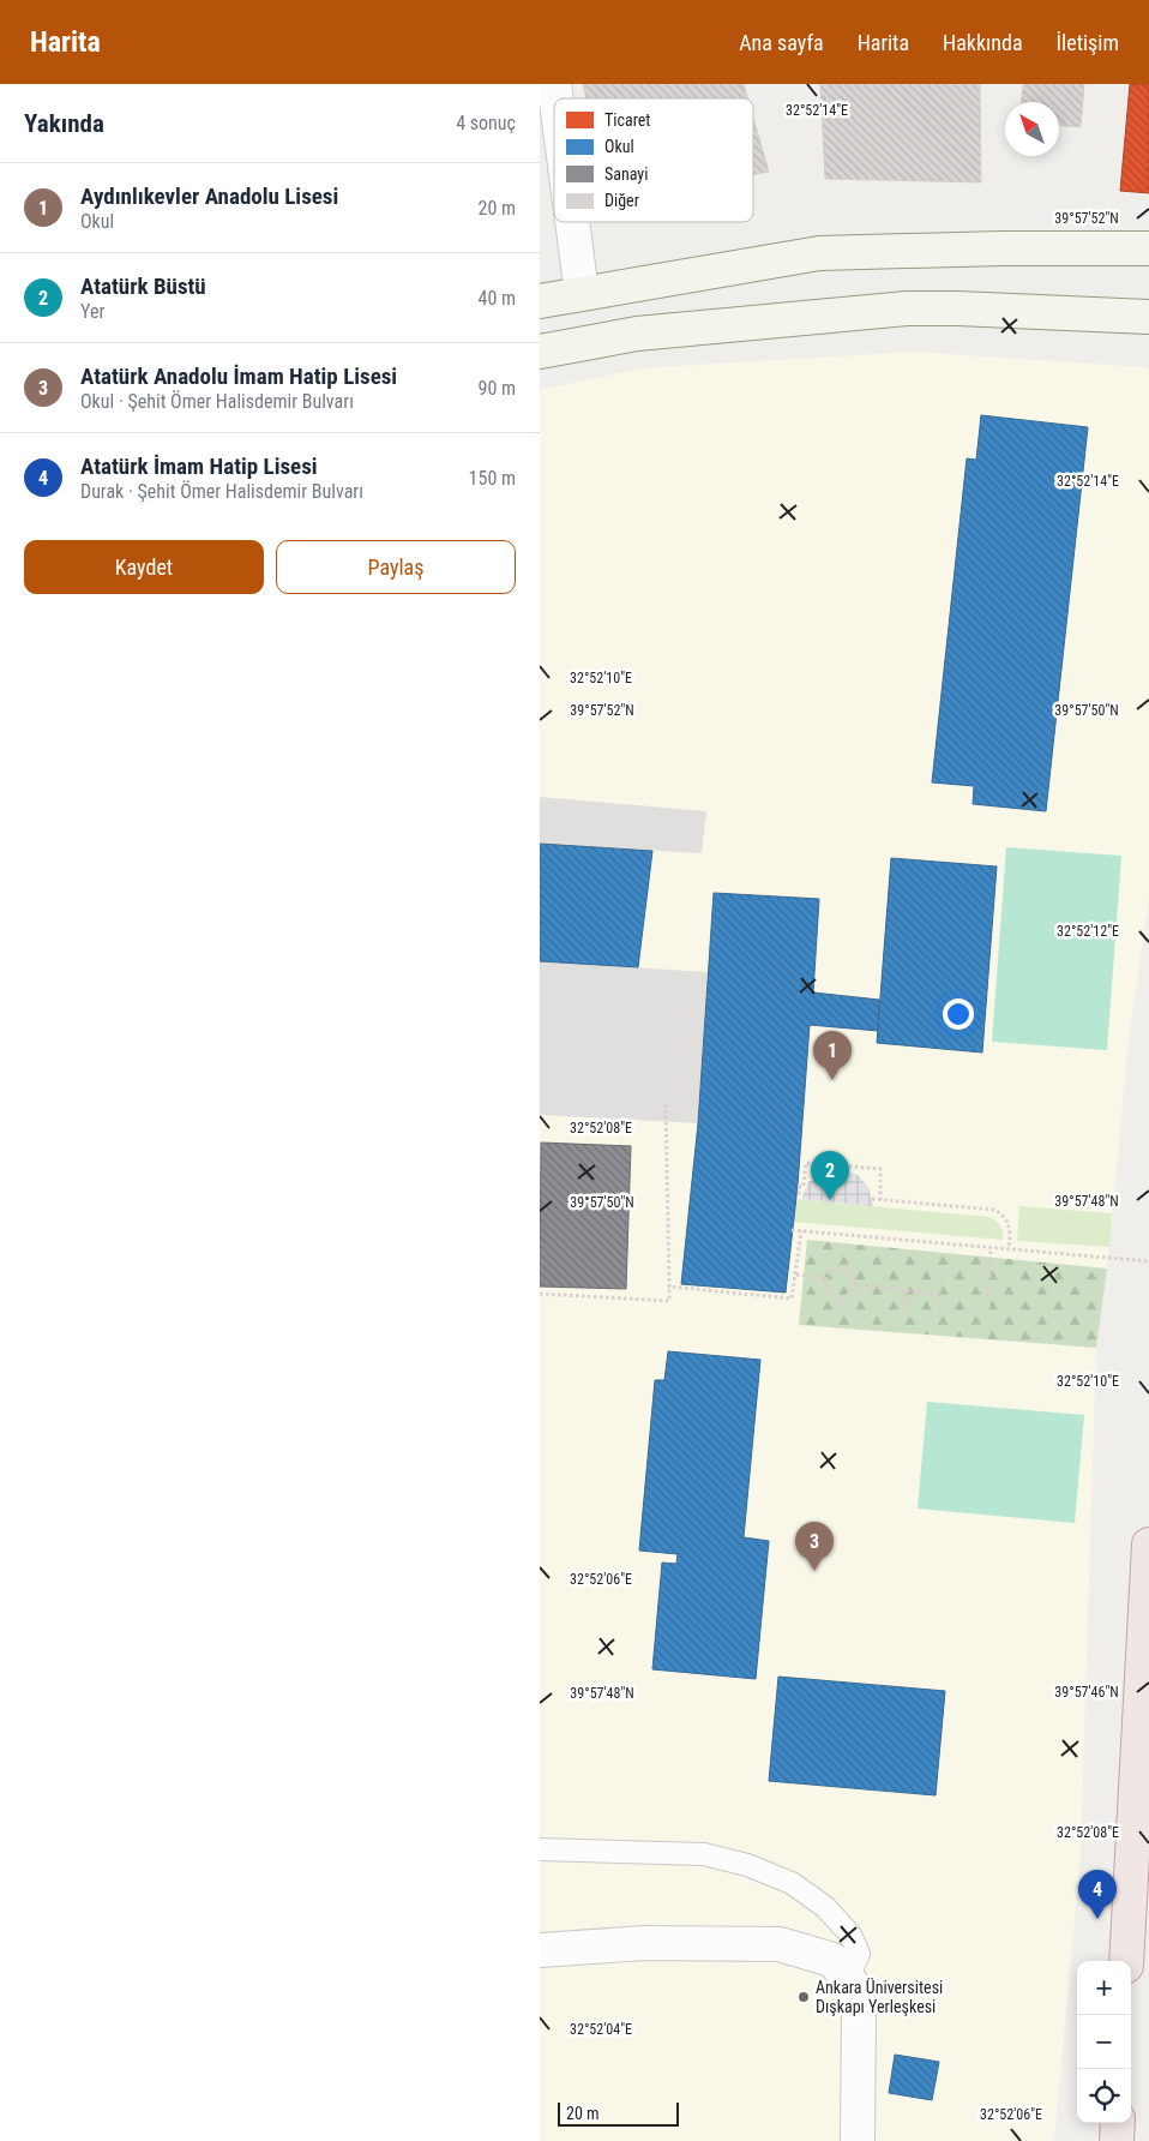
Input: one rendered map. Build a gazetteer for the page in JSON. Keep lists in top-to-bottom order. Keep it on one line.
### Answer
{"places":["Ankara Üniversitesi Dışkapı Yerleşkesi"],"legend":["Ticaret","Okul","Sanayi","Diğer"],"scale_bar":"20 m","north":"top left","page":{"header":"Harita","nav":["Ana sayfa","Harita","Hakkında","İletişim"],"heading":["Yakında","4 sonuç"],"list":[{"mark":"1","name":"Aydınlıkevler Anadolu Lisesi","note":"Okul","value":"20 m"},{"mark":"2","name":"Atatürk Büstü","note":"Yer","value":"40 m"},{"mark":"3","name":"Atatürk Anadolu İmam Hatip Lisesi","note":"Okul · Şehit Ömer Halisdemir Bulvarı","value":"90 m"},{"mark":"4","name":"Atatürk İmam Hatip Lisesi","note":"Durak · Şehit Ömer Halisdemir Bulvarı","value":"150 m"}],"buttons":["Kaydet","Paylaş"],"pins":["1","2","3","4"],"map_buttons":["+","−"],"scale":"20 m"},"coordinates":["32°52'14\"E","39°57'52\"N","32°52'10\"E","39°57'50\"N","32°52'12\"E","32°52'08\"E","39°57'48\"N","32°52'06\"E","39°57'46\"N","32°52'04\"E"]}
